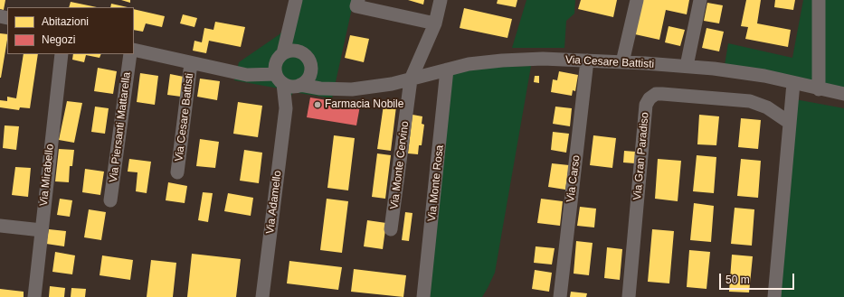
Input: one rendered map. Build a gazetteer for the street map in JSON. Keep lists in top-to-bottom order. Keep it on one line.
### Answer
{"streets":{"street":["Via Cesare Battisti","Via Piersanti Mattarella","Via Gran Paradiso","Via Monte Cervino","Via Mirabello","Via Carso","Via Monte Rosa","Via Adamello"]},"crossings":[["Via Cesare Battisti","Via Monte Cervino"],["Via Cesare Battisti","Via Carso"],["Via Cesare Battisti","Via Monte Rosa"],["Via Cesare Battisti","Via Adamello"]],"places":["Farmacia Nobile"],"legend":["Abitazioni","Negozi"],"scale_bar":"50 m"}
